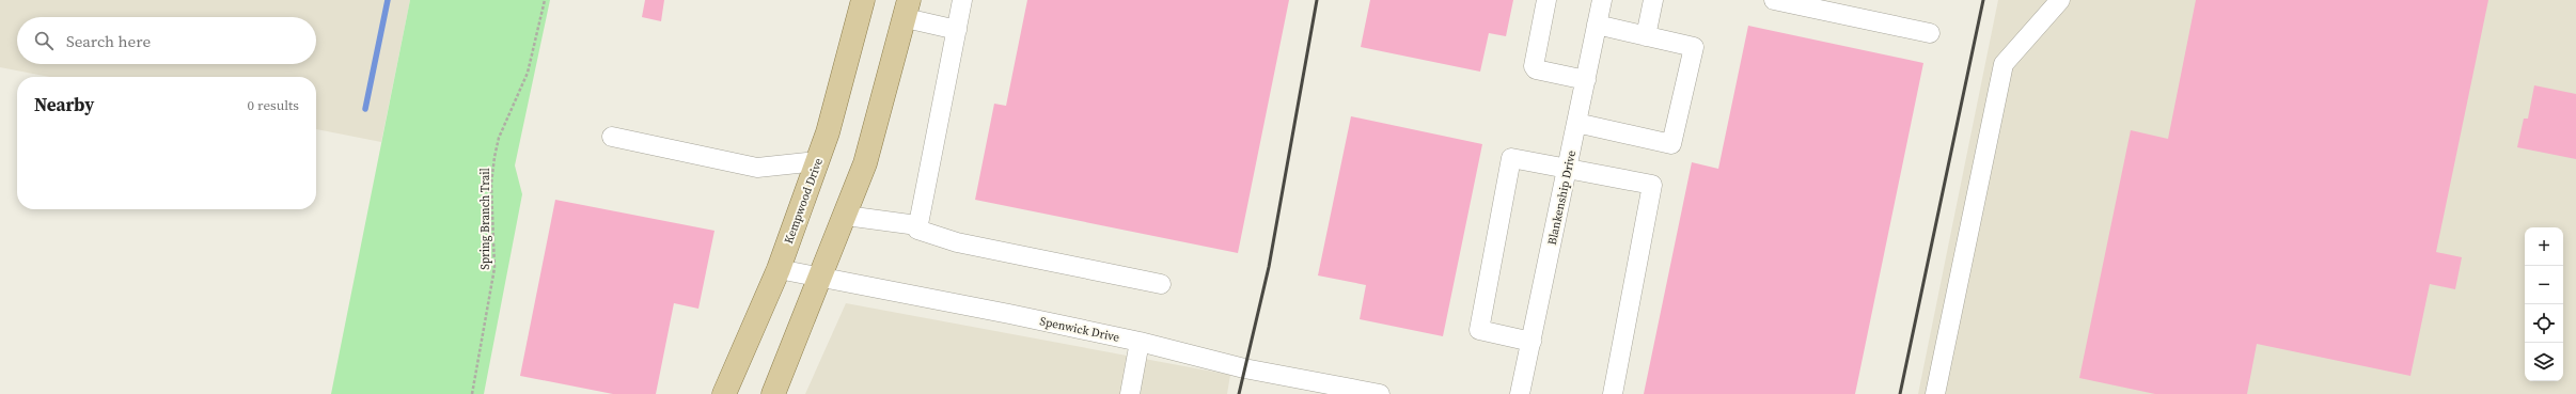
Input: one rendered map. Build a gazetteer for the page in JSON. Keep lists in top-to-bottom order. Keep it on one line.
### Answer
{"streets":{"main road":["Kempwood Drive"],"street":["Blankenship Drive","Spenwick Drive"],"path":["Spring Branch Trail"]},"crossings":[["Kempwood Drive","Spenwick Drive"]],"page":{"search":"Search here","heading":["Nearby","0 results"],"map_buttons":["+","−"]}}
